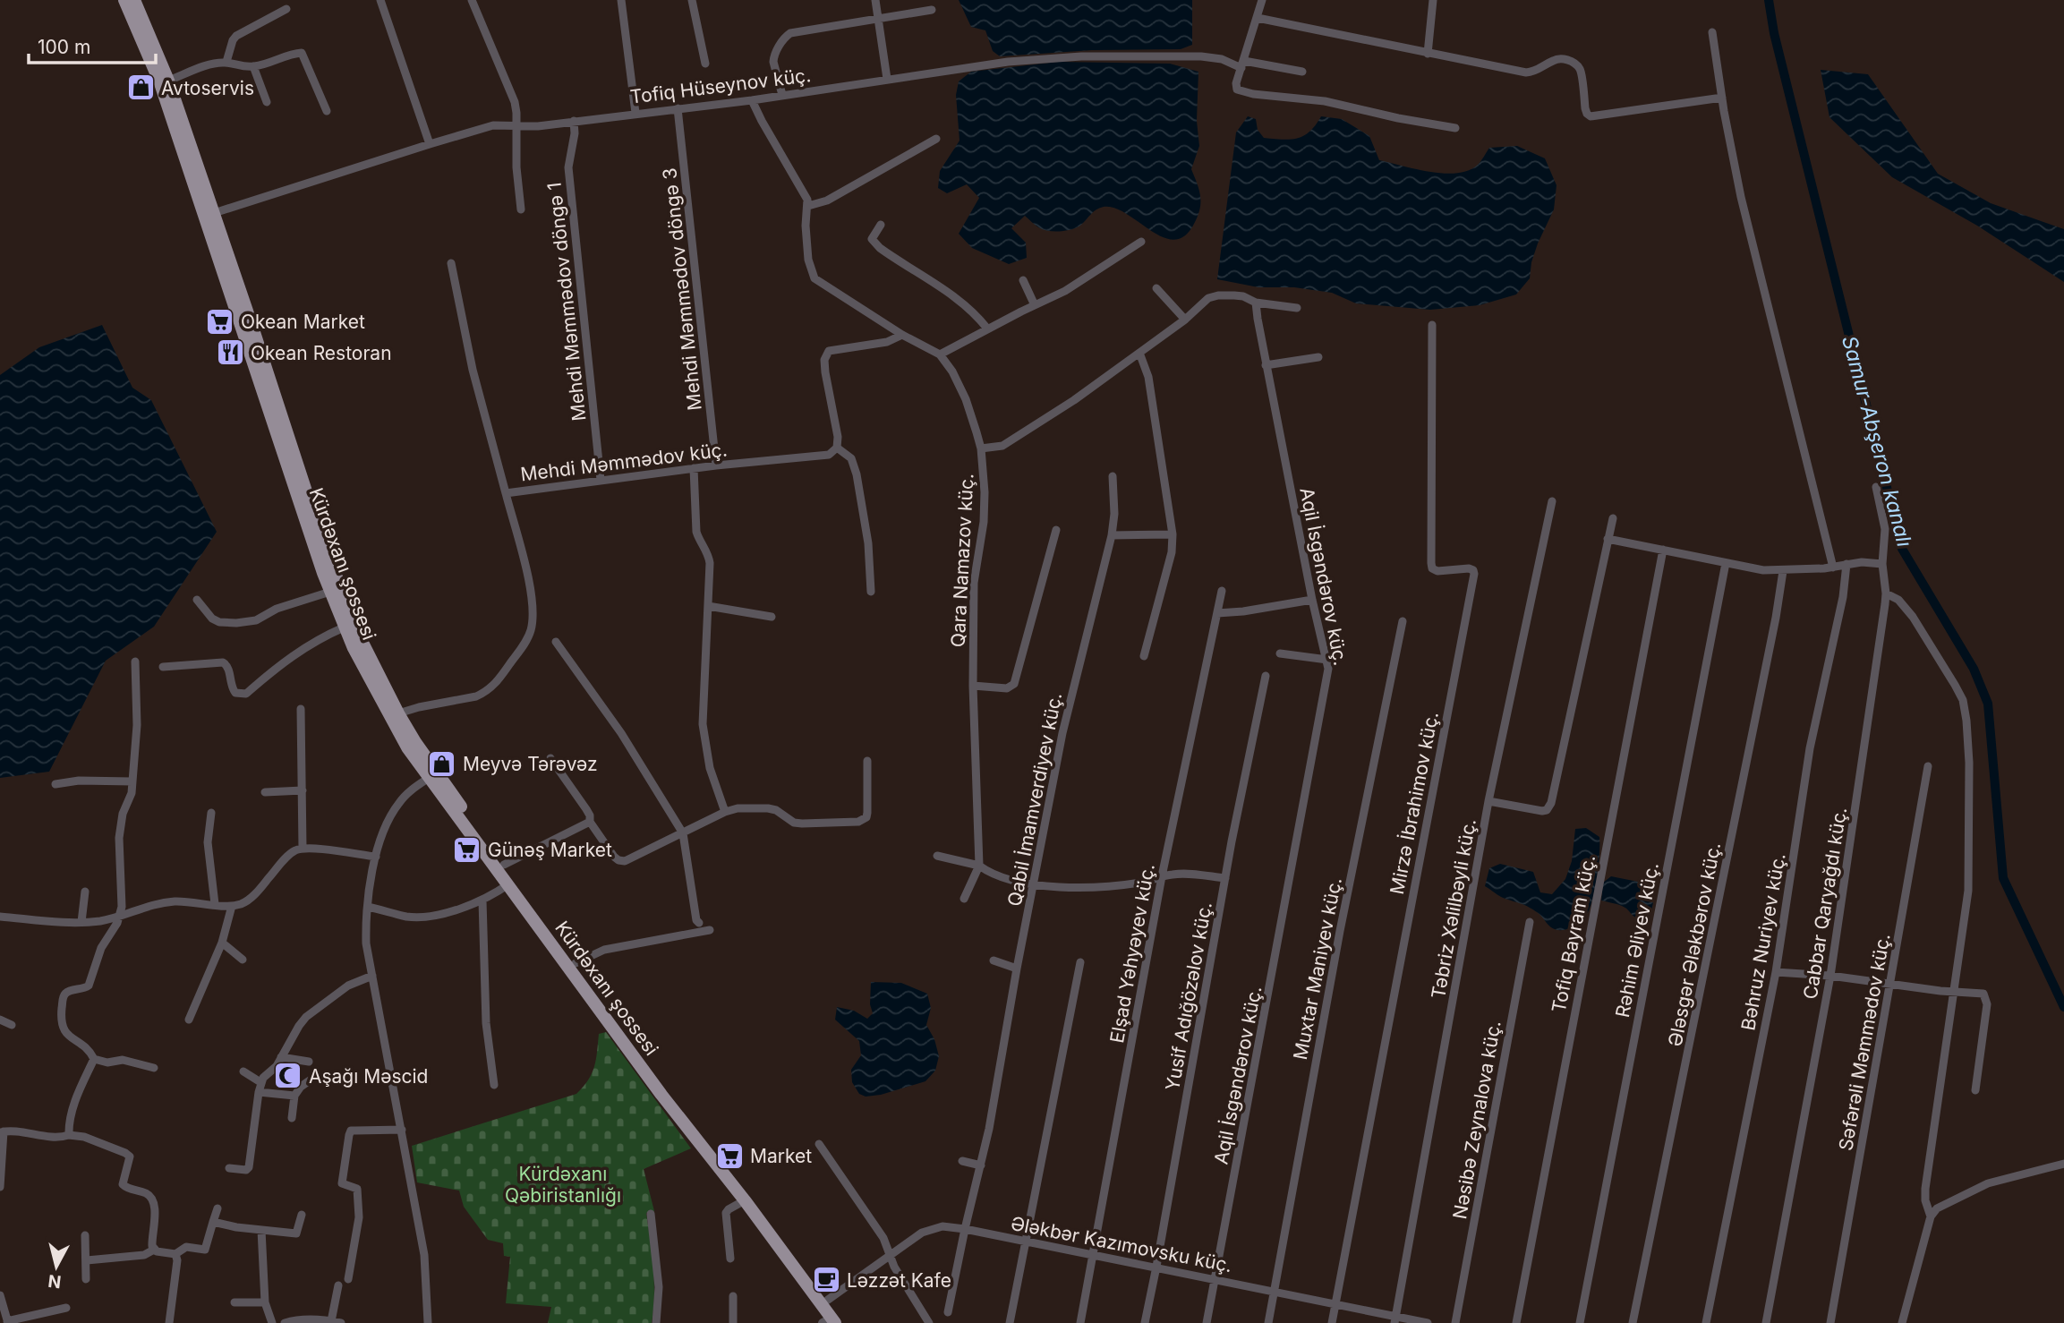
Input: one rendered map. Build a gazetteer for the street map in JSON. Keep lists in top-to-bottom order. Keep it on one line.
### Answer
{"streets":{"main road":["Kürdəxanı şossesi"],"street":["Tofiq Hüseynov küç.","Mehdi Məmmədov döngə 3","Mehdi Məmmədov döngə 1","Mehdi Məmmədov küç.","Qara Namazov küç.","Aqil İsgəndərov küç.","Qabil İmamverdiyev küç.","Mirzə İbrahimov küç.","Cabbar Qaryağdı küç.","Təbriz Xəlilbəyli küç.","Tofiq Bayram küç.","Rəhim Əliyev küç.","Bəhruz Nuriyev küç.","Ələsgər Ələkbərov küç.","Elşad Yəhyəyev küç.","Muxtar Maniyev küç.","Yusif Adığözəlov küç.","Səfərəli Məmmədov küç.","Nəsibə Zeynalova küç.","Ələkbər Kazımovsku küç."]},"crossings":[["Tofiq Hüseynov küç.","Mehdi Məmmədov döngə 3"],["Tofiq Hüseynov küç.","Mehdi Məmmədov döngə 1"],["Tofiq Hüseynov küç.","Qara Namazov küç."],["Tofiq Hüseynov küç.","Kürdəxanı şossesi"],["Mehdi Məmmədov döngə 3","Mehdi Məmmədov küç."],["Mehdi Məmmədov döngə 1","Mehdi Məmmədov küç."],["Mehdi Məmmədov küç.","Kürdəxanı şossesi"],["Kürdəxanı şossesi","Ələkbər Kazımovsku küç."],["Aqil İsgəndərov küç.","Ələkbər Kazımovsku küç."],["Qabil İmamverdiyev küç.","Ələkbər Kazımovsku küç."],["Mirzə İbrahimov küç.","Ələkbər Kazımovsku küç."],["Təbriz Xəlilbəyli küç.","Ələkbər Kazımovsku küç."],["Elşad Yəhyəyev küç.","Ələkbər Kazımovsku küç."],["Muxtar Maniyev küç.","Ələkbər Kazımovsku küç."],["Yusif Adığözəlov küç.","Ələkbər Kazımovsku küç."]],"water":["Samur-Abşeron kanalı"],"parks":["Kürdəxanı Qəbiristanlığı"],"places":{"shop":["Avtoservis","Meyvə Tərəvəz"],"supermarket":["Okean Market","Günəş Market","Market"],"restaurant":["Okean Restoran"],"mosque":["Aşağı Məscid"],"cafe":["Ləzzət Kafe"]},"scale_bar":"100 m","north":"bottom"}
